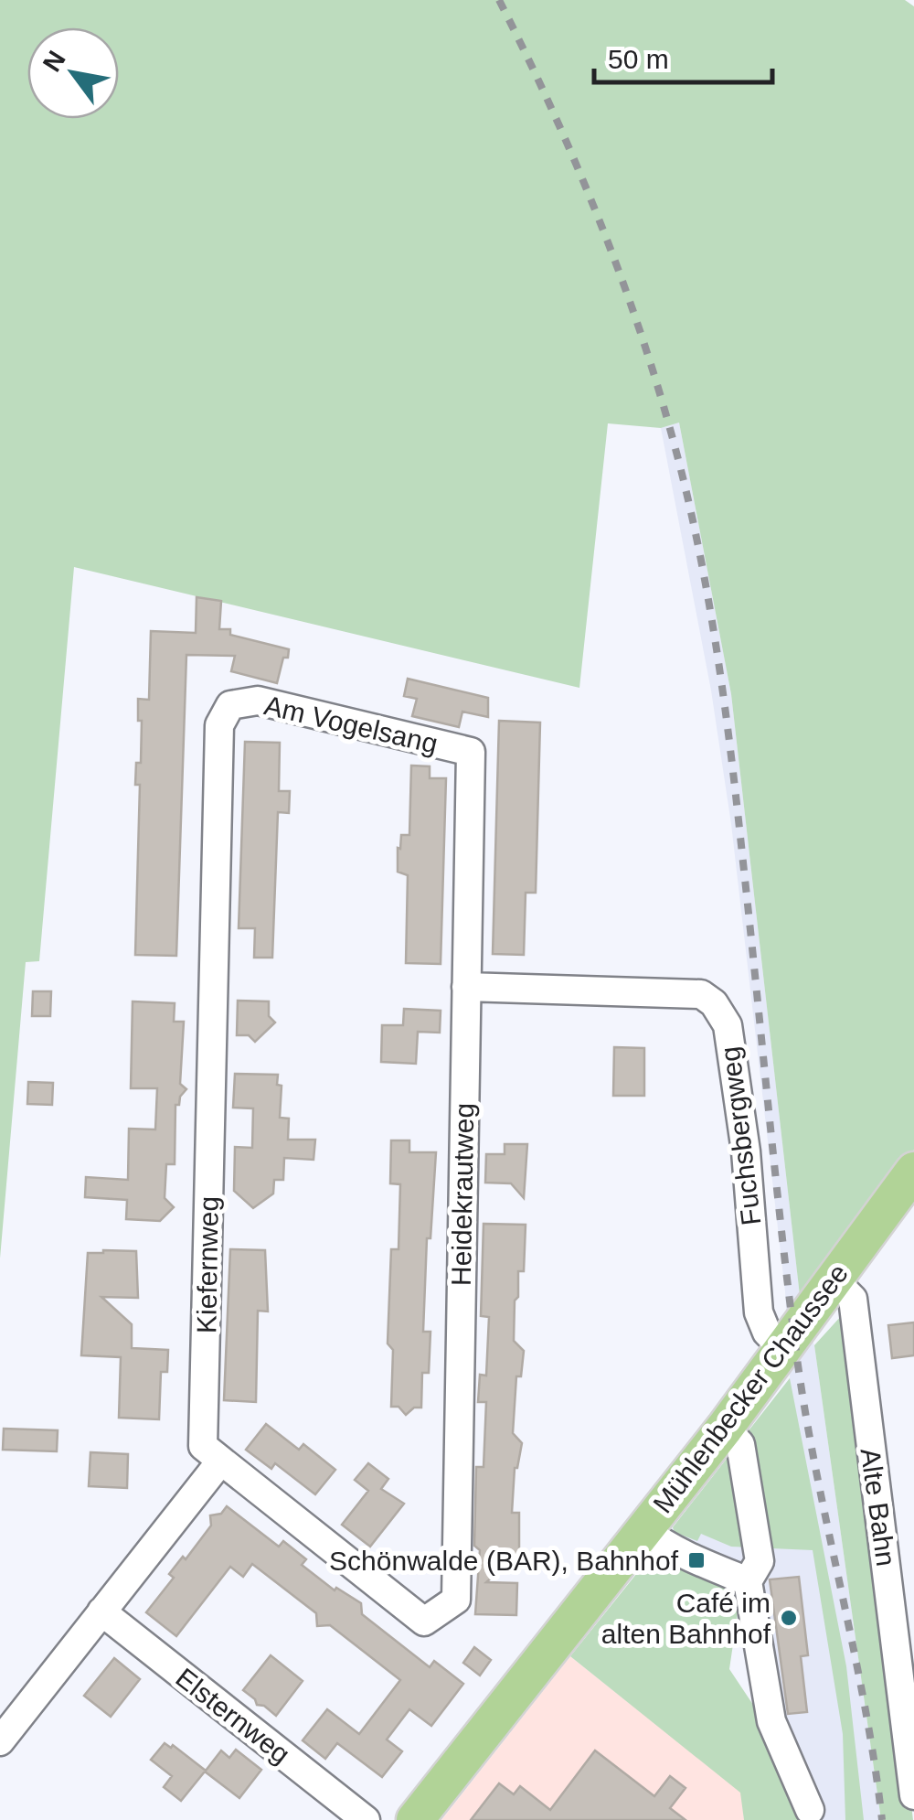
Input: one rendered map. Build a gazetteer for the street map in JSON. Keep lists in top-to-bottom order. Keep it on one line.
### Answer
{"streets":{"main road":["Mühlenbecker Chaussee"],"street":["Am Vogelsang","Fuchsbergweg","Heidekrautweg","Kiefernweg","Alte Bahn","Elsternweg"]},"crossings":[["Am Vogelsang","Heidekrautweg"],["Am Vogelsang","Kiefernweg"],["Fuchsbergweg","Heidekrautweg"],["Fuchsbergweg","Mühlenbecker Chaussee"],["Heidekrautweg","Kiefernweg"],["Mühlenbecker Chaussee","Alte Bahn"]],"places":{"transit":["Schönwalde (BAR), Bahnhof"],"other":["Café im alten Bahnhof"]},"scale_bar":"50 m","north":"top left"}
